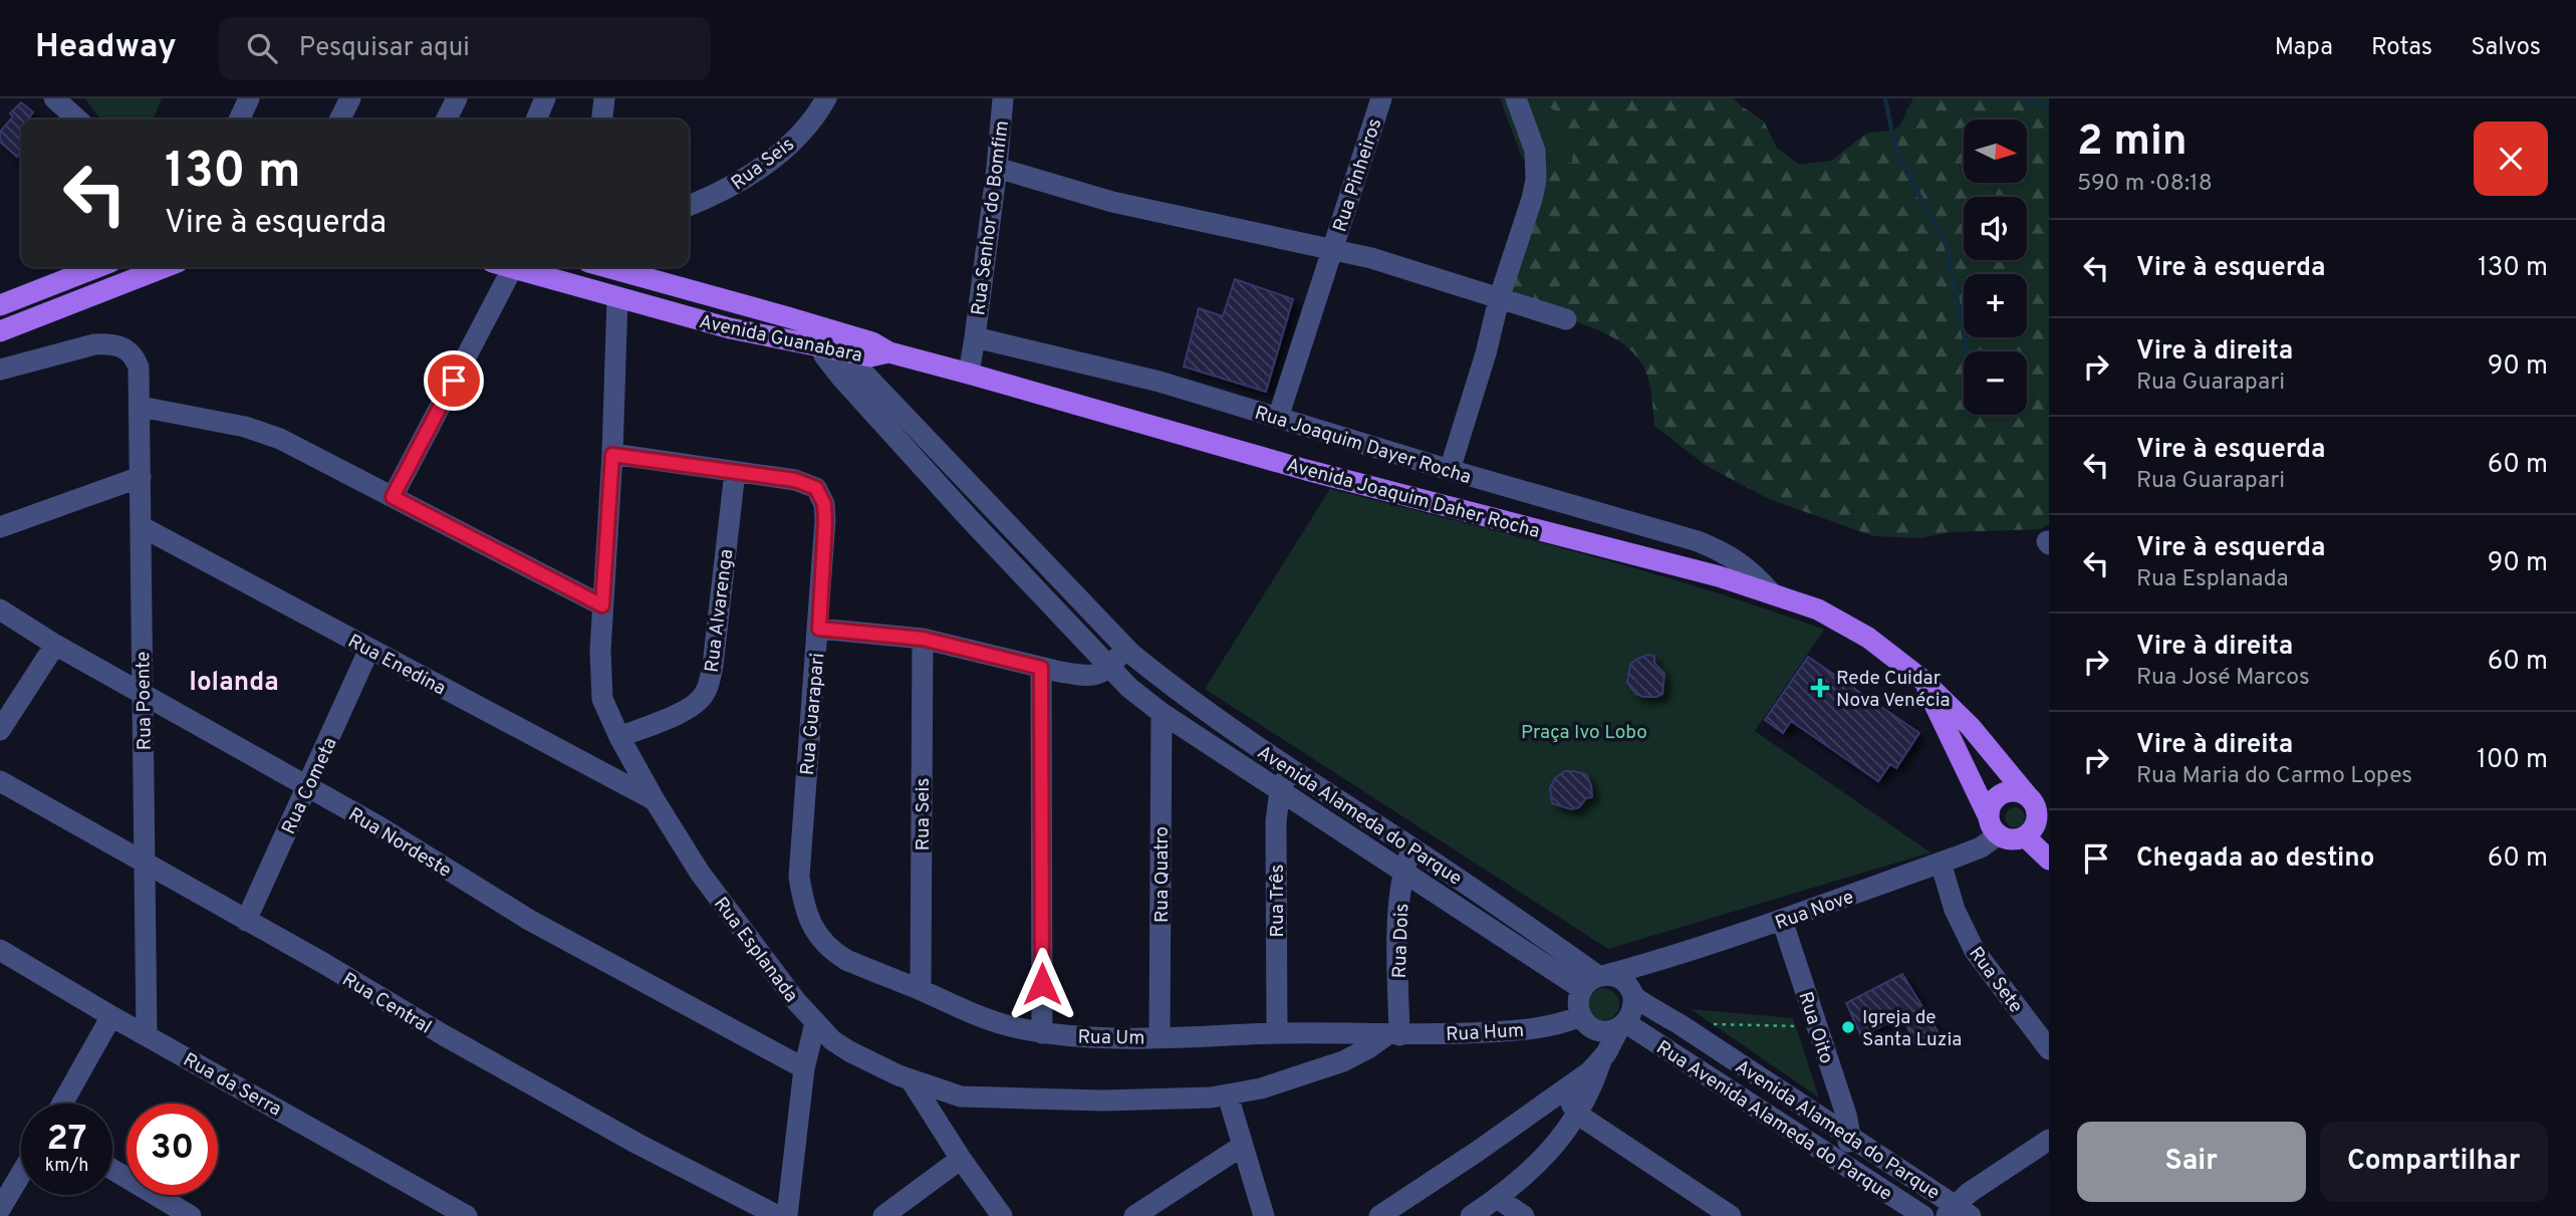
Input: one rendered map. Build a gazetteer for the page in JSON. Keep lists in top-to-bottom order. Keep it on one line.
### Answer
{"streets":{"main road":["Avenida Guanabara","Avenida Joaquim Daher Rocha"],"street":["Rua Seis","Rua Pinheiros","Rua Senhor do Bomfim","Rua Joaquim Dayer Rocha","Rua Alvarenga","Rua Enedina","Rua Poente","Rua Guarapari","Rua Cometa","Avenida Alameda do Parque","Rua Nordeste","Rua Quatro","Rua Três","Rua Nove","Rua Dois","Rua Esplanada","Rua Sete","Rua Central","Rua Oito","Rua Hum","Rua Um","Rua da Serra","Rua Avenida Alameda do Parque"]},"crossings":[["Rua Seis","Rua Um"],["Rua Pinheiros","Rua Joaquim Dayer Rocha"],["Rua Senhor do Bomfim","Rua Joaquim Dayer Rocha"],["Avenida Guanabara","Avenida Joaquim Daher Rocha"],["Avenida Guanabara","Avenida Alameda do Parque"],["Avenida Guanabara","Rua Esplanada"],["Rua Joaquim Dayer Rocha","Avenida Joaquim Daher Rocha"],["Avenida Joaquim Daher Rocha","Rua Nove"],["Rua Alvarenga","Rua Guarapari"],["Rua Alvarenga","Rua Esplanada"],["Rua Enedina","Rua Poente"],["Rua Enedina","Rua Cometa"],["Rua Enedina","Rua Esplanada"],["Rua Poente","Rua Nordeste"],["Rua Poente","Rua Central"],["Rua Poente","Rua da Serra"],["Rua Guarapari","Rua Esplanada"],["Rua Guarapari","Rua Um"],["Rua Cometa","Rua Nordeste"],["Rua Cometa","Rua Central"],["Avenida Alameda do Parque","Rua Quatro"],["Avenida Alameda do Parque","Rua Três"],["Avenida Alameda do Parque","Rua Dois"],["Avenida Alameda do Parque","Rua Oito"],["Avenida Alameda do Parque","Rua Hum"],["Avenida Alameda do Parque","Rua Avenida Alameda do Parque"],["Rua Quatro","Rua Um"],["Rua Três","Rua Um"],["Rua Nove","Rua Sete"],["Rua Nove","Rua Oito"],["Rua Dois","Rua Esplanada"],["Rua Dois","Rua Hum"],["Rua Dois","Rua Um"],["Rua Esplanada","Rua Hum"],["Rua Esplanada","Rua Um"],["Rua Hum","Rua Um"],["Rua Hum","Rua Avenida Alameda do Parque"]],"districts":["Iolanda"],"parks":["Praça Ivo Lobo"],"places":{"health":["Rede Cuidar Nova Venécia"],"other":["Igreja de Santa Luzia"]},"north":"right","page":{"header":"Headway","search":"Pesquisar aqui","nav":["Mapa","Rotas","Salvos"],"heading":["2 min","590 m · 08:18"],"map_buttons":["+","−"],"turn":["130 m","Vire à esquerda"],"list":[{"name":"Vire à esquerda","value":"130 m"},{"name":"Vire à direita","note":"Rua Guarapari","value":"90 m"},{"name":"Vire à esquerda","note":"Rua Guarapari","value":"60 m"},{"name":"Vire à esquerda","note":"Rua Esplanada","value":"90 m"},{"name":"Vire à direita","note":"Rua José Marcos","value":"60 m"},{"name":"Vire à direita","note":"Rua Maria do Carmo Lopes","value":"100 m"},{"name":"Chegada ao destino","value":"60 m"}],"speed":"27 km/h","limit":"30","buttons":["Sair","Compartilhar"]}}
